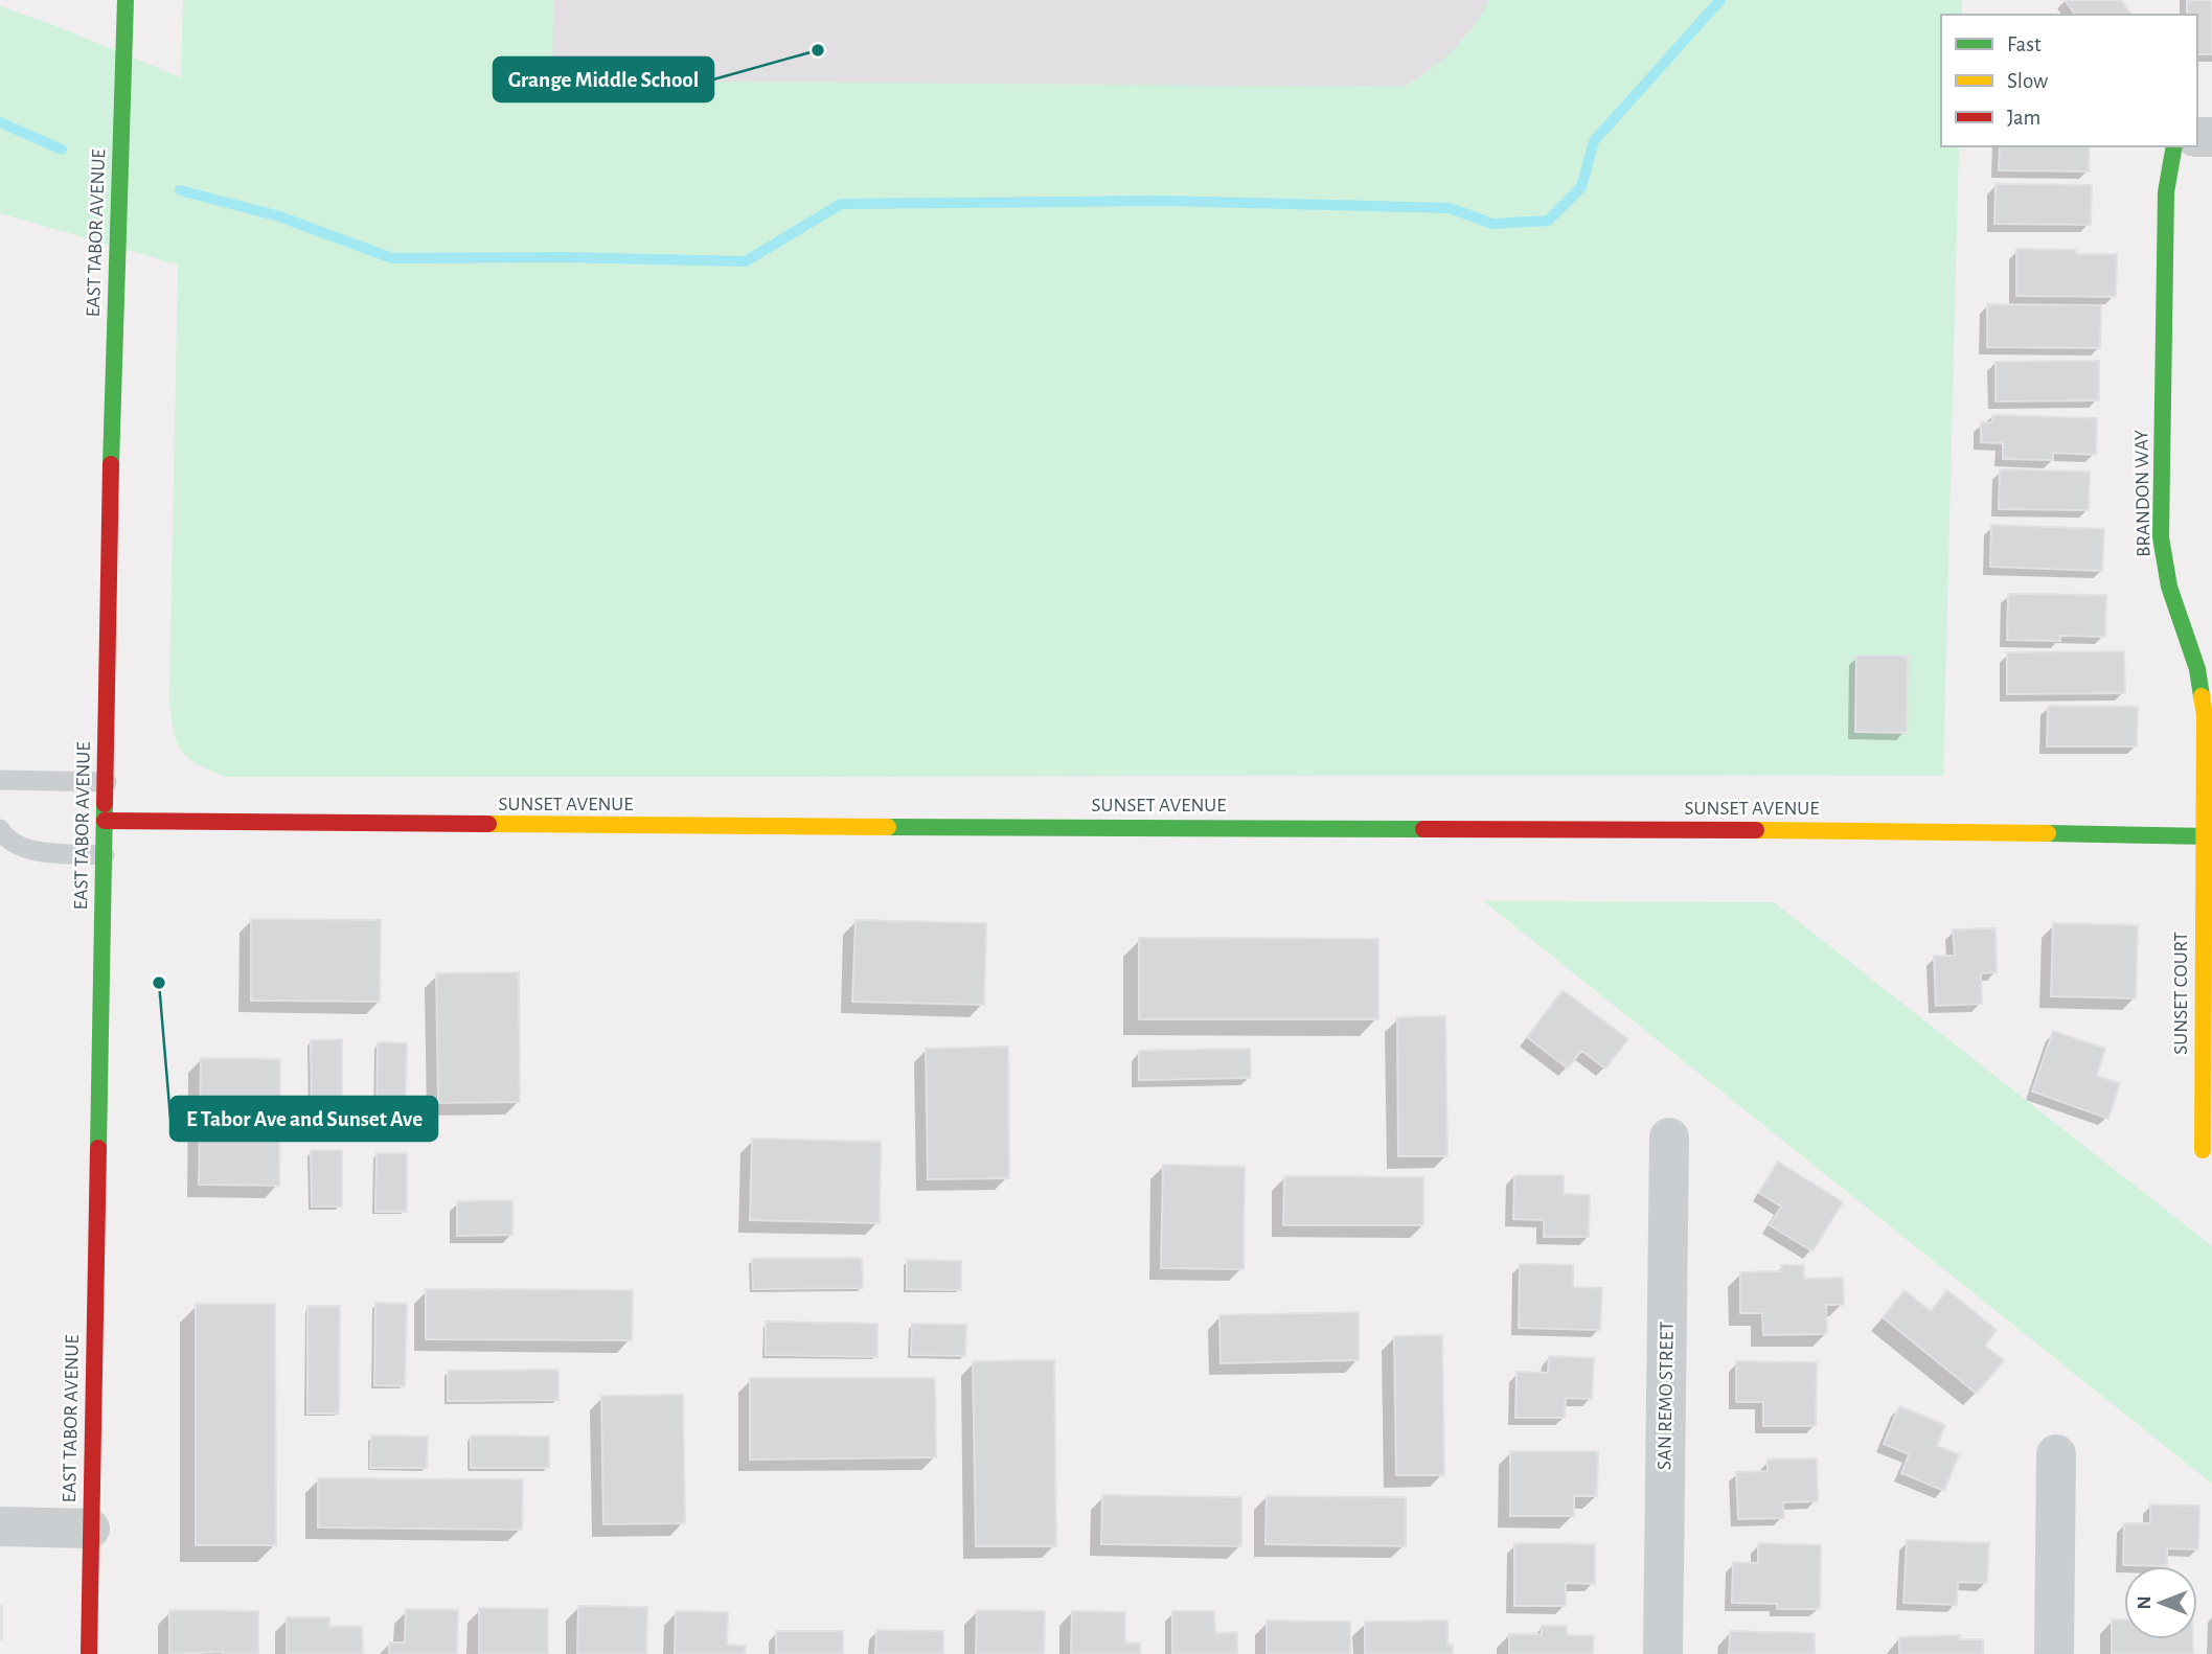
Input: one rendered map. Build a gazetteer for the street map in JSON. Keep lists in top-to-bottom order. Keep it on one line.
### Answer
{"streets":{"main road":["EAST TABOR AVENUE","BRANDON WAY","SUNSET AVENUE","SUNSET COURT"],"street":["SAN REMO STREET"]},"crossings":[["EAST TABOR AVENUE","SUNSET AVENUE"],["BRANDON WAY","SUNSET AVENUE"],["BRANDON WAY","SUNSET COURT"],["SUNSET AVENUE","SUNSET COURT"]],"places":["Grange Middle School","E Tabor Ave and Sunset Ave"],"legend":["Fast","Slow","Jam"],"north":"left"}
